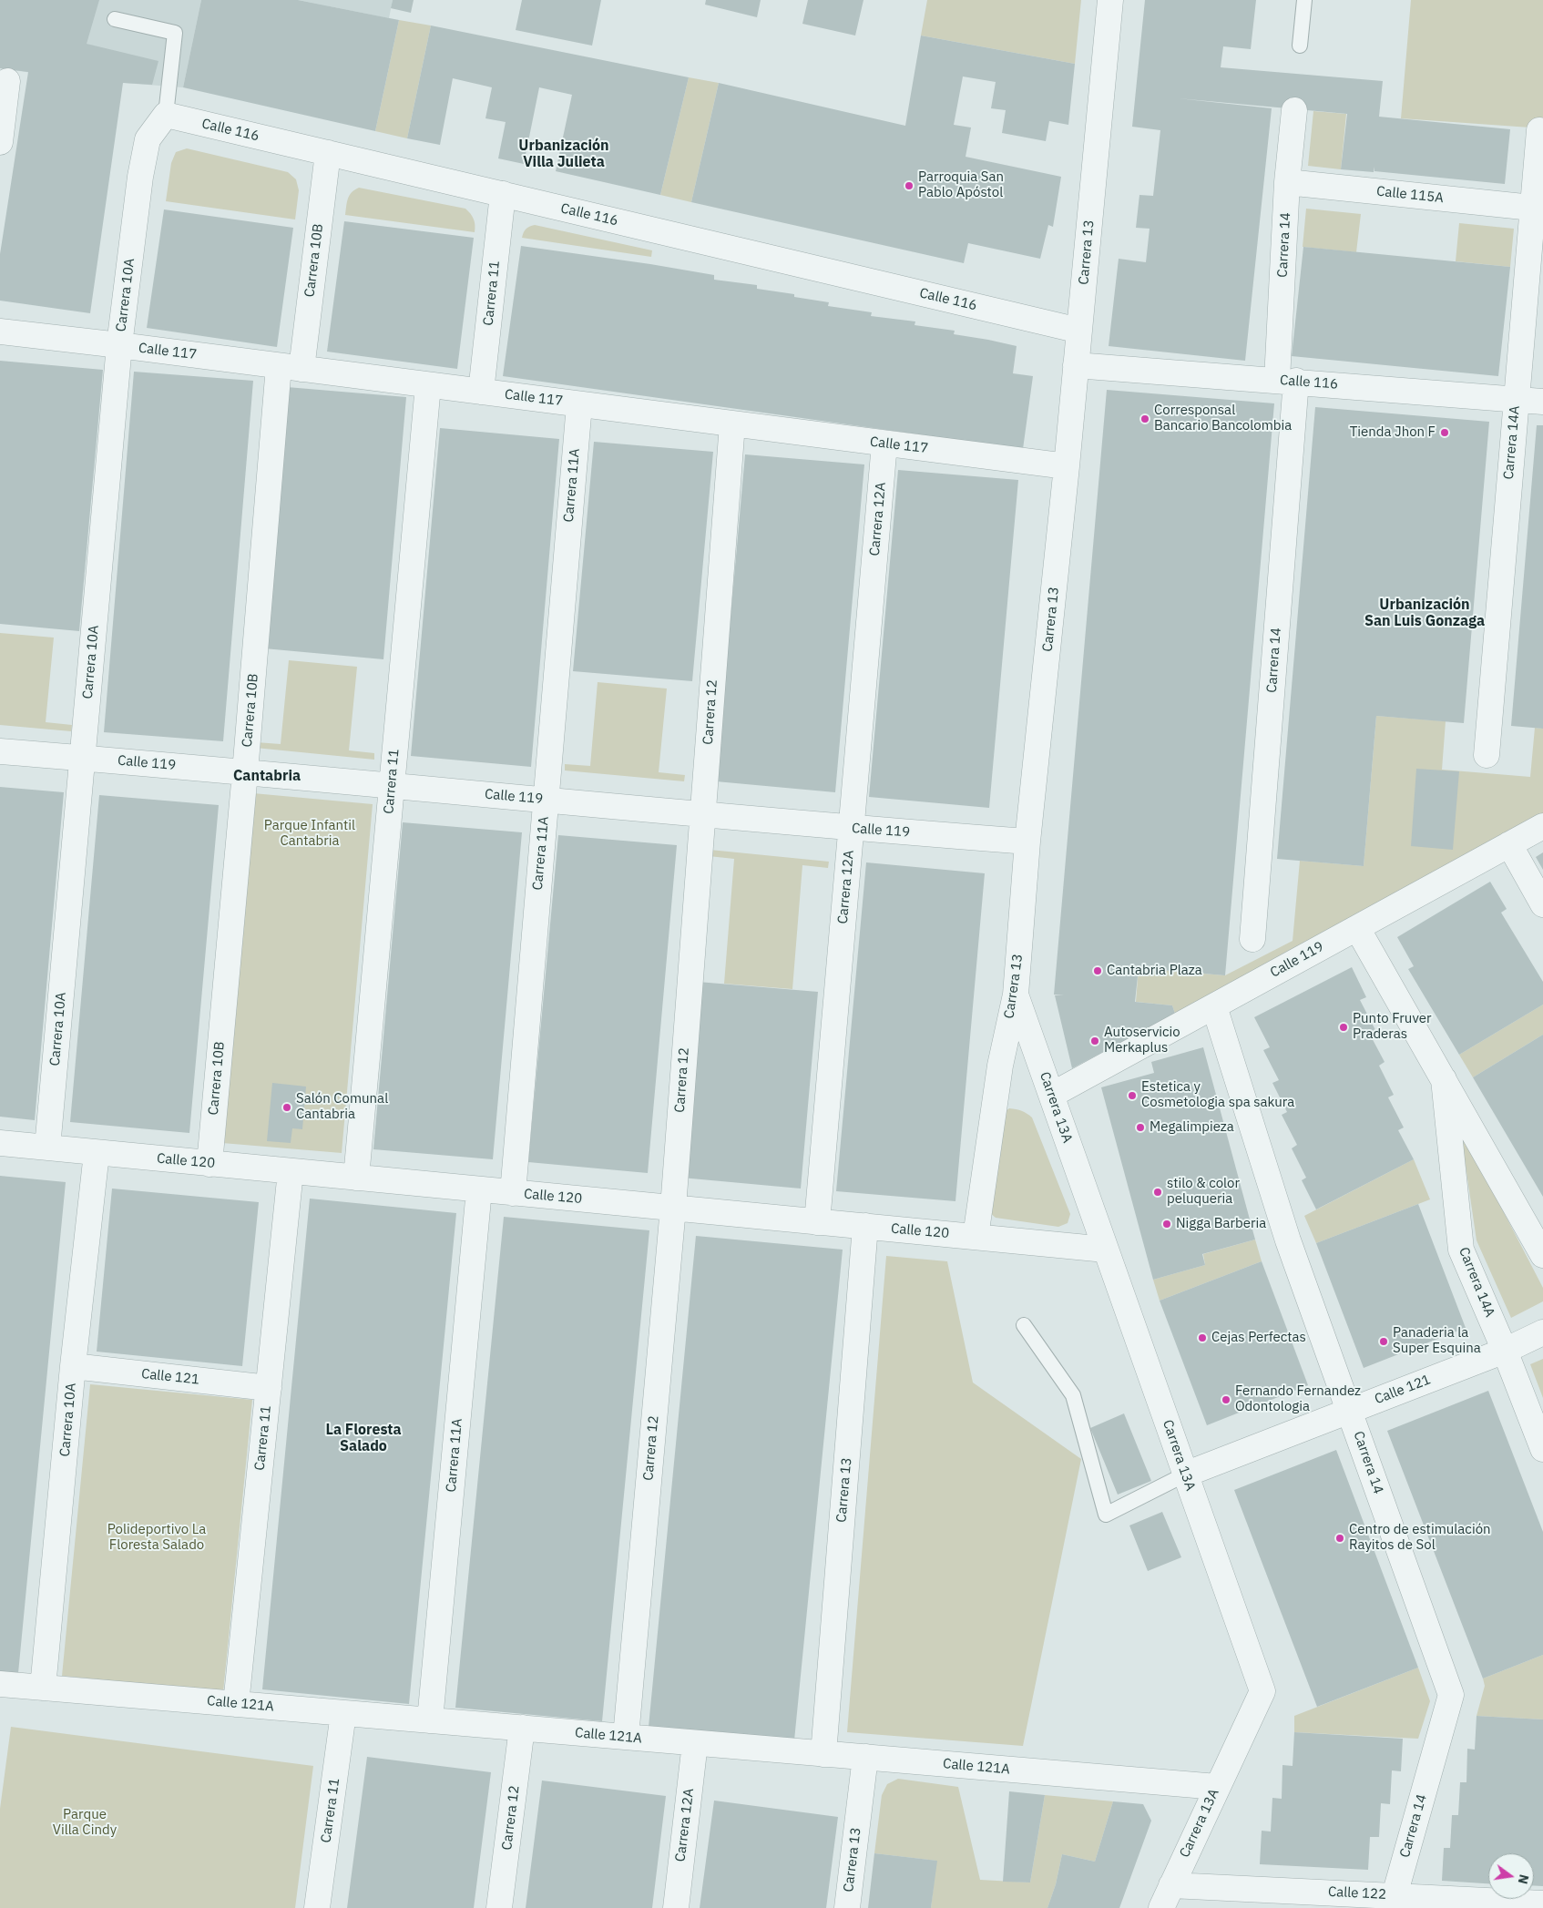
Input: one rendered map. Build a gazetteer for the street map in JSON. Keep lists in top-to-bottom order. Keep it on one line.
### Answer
{"streets":{"street":["Calle 116","Calle 115A","Carrera 14","Carrera 13","Carrera 10B","Carrera 11","Carrera 10A","Calle 117","Carrera 14A","Carrera 11A","Carrera 12A","Carrera 12","Calle 119","Carrera 13A","Calle 120","Calle 121","Calle 121A","Calle 122"]},"crossings":[["Calle 116","Carrera 14"],["Calle 116","Carrera 13"],["Calle 116","Carrera 10B"],["Calle 116","Carrera 11"],["Calle 116","Carrera 10A"],["Calle 116","Carrera 14A"],["Calle 115A","Carrera 14"],["Calle 115A","Carrera 14A"],["Carrera 14","Calle 119"],["Carrera 14","Calle 121"],["Carrera 14","Calle 122"],["Carrera 13","Calle 117"],["Carrera 13","Calle 119"],["Carrera 13","Carrera 13A"],["Carrera 13","Calle 120"],["Carrera 13","Calle 121A"],["Carrera 10B","Calle 117"],["Carrera 10B","Calle 119"],["Carrera 10B","Calle 120"],["Carrera 11","Calle 117"],["Carrera 11","Calle 119"],["Carrera 11","Calle 120"],["Carrera 11","Calle 121"],["Carrera 11","Calle 121A"],["Carrera 10A","Calle 117"],["Carrera 10A","Calle 119"],["Carrera 10A","Calle 120"],["Carrera 10A","Calle 121"],["Carrera 10A","Calle 121A"],["Calle 117","Carrera 11A"],["Calle 117","Carrera 12A"],["Calle 117","Carrera 12"],["Carrera 14A","Calle 119"],["Carrera 14A","Calle 121"],["Carrera 11A","Calle 119"],["Carrera 11A","Calle 120"],["Carrera 11A","Calle 121A"],["Carrera 12A","Calle 119"],["Carrera 12A","Calle 120"],["Carrera 12A","Calle 121A"],["Carrera 12","Calle 119"],["Carrera 12","Calle 120"],["Carrera 12","Calle 121A"],["Calle 119","Carrera 13A"],["Carrera 13A","Calle 120"],["Carrera 13A","Calle 121"],["Carrera 13A","Calle 121A"],["Carrera 13A","Calle 122"]],"districts":["Urbanización Villa Julieta","Urbanización San Luis Gonzaga","Cantabria","La Floresta Salado"],"parks":["Parque Infantil Cantabria","Polideportivo La Floresta Salado","Parque Villa Cindy"],"places":["Parroquia San Pablo Apóstol","Corresponsal Bancario Bancolombia","Tienda Jhon F","Cantabria Plaza","Punto Fruver Praderas","Autoservicio Merkaplus","Estetica y Cosmetologia spa sakura","Salón Comunal Cantabria","Megalimpieza","stilo & color peluqueria","Nigga Barberia","Cejas Perfectas","Panaderia la Super Esquina","Fernando Fernandez Odontologia","Centro de estimulación Rayitos de Sol"],"north":"right"}
